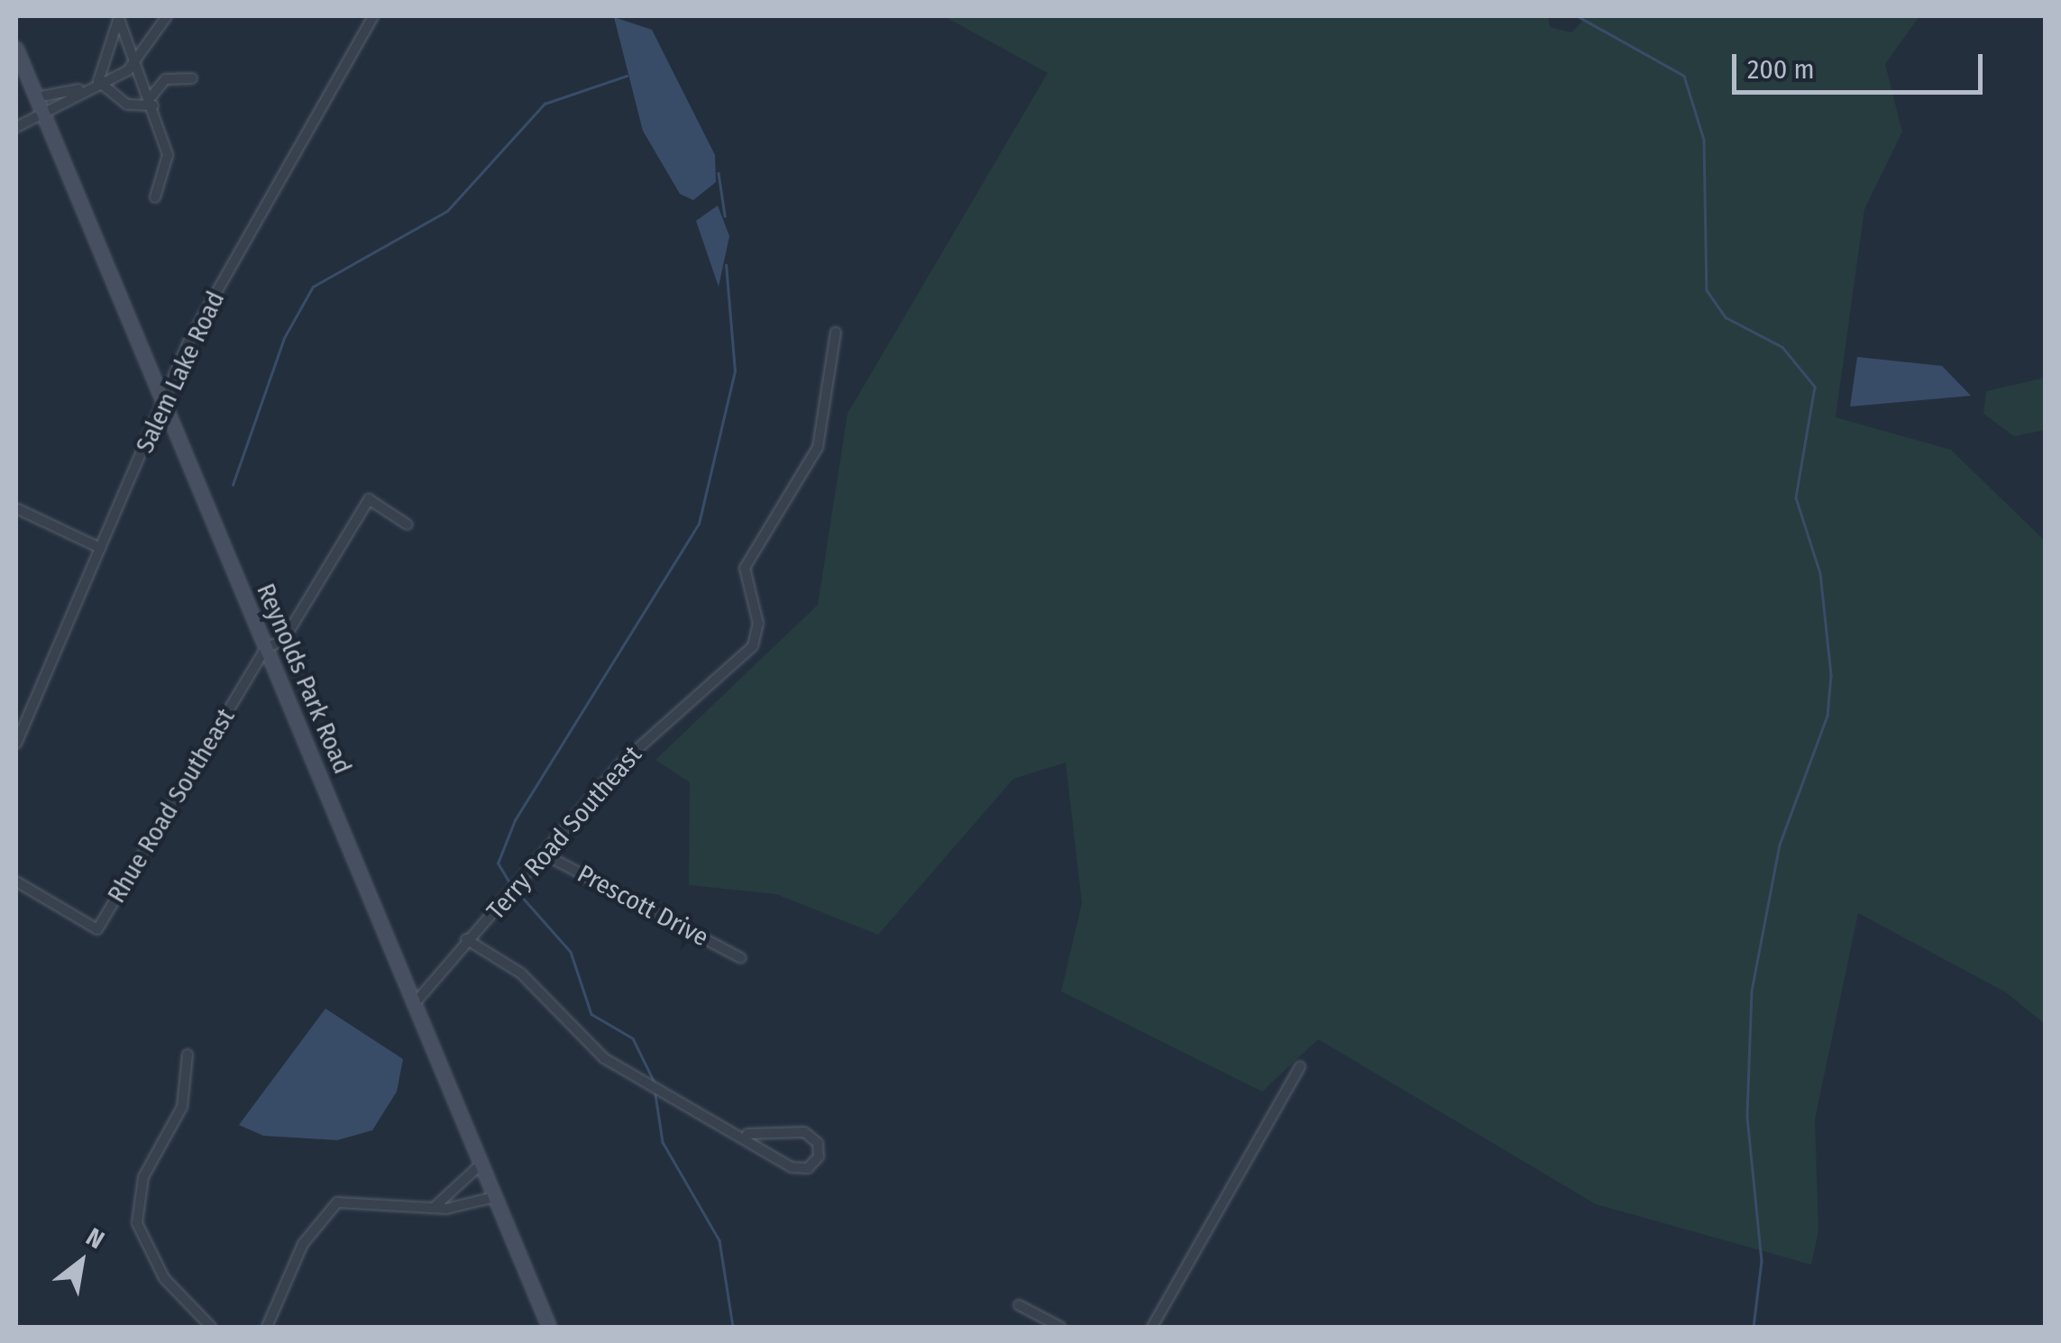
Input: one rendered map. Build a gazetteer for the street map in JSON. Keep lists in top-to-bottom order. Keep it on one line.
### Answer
{"streets":{"main road":["Reynolds Park Road"],"street":["Salem Lake Road","Rhue Road Southeast","Terry Road Southeast","Prescott Drive"]},"crossings":[["Salem Lake Road","Reynolds Park Road"],["Reynolds Park Road","Rhue Road Southeast"],["Reynolds Park Road","Terry Road Southeast"],["Terry Road Southeast","Prescott Drive"]],"scale_bar":"200 m","north":"top right"}
